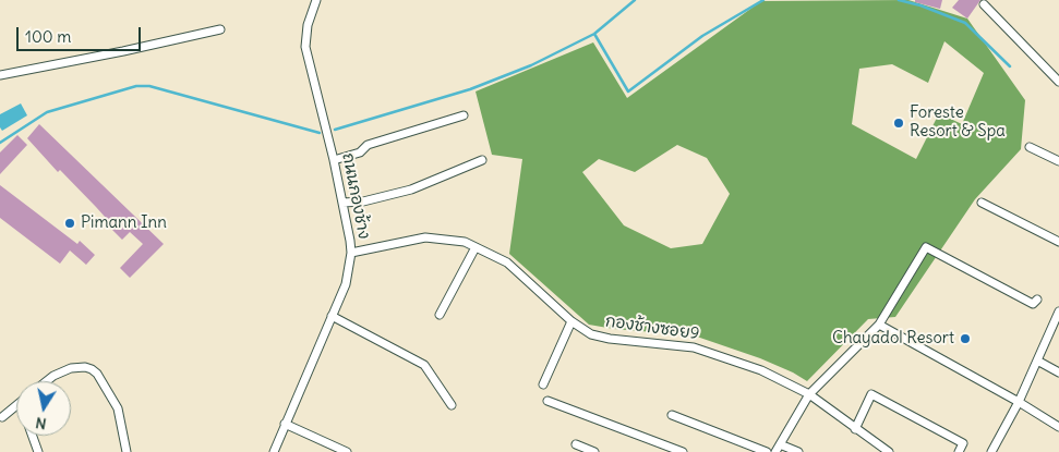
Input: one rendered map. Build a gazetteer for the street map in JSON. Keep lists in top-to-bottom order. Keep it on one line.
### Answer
{"streets":{"street":["ถนนกองช้าง","กองช้างซอย9"]},"crossings":[["ถนนกองช้าง","กองช้างซอย9"]],"places":["Foreste Resort & Spa","Pimann Inn","Chayadol Resort"],"scale_bar":"100 m","north":"bottom"}
